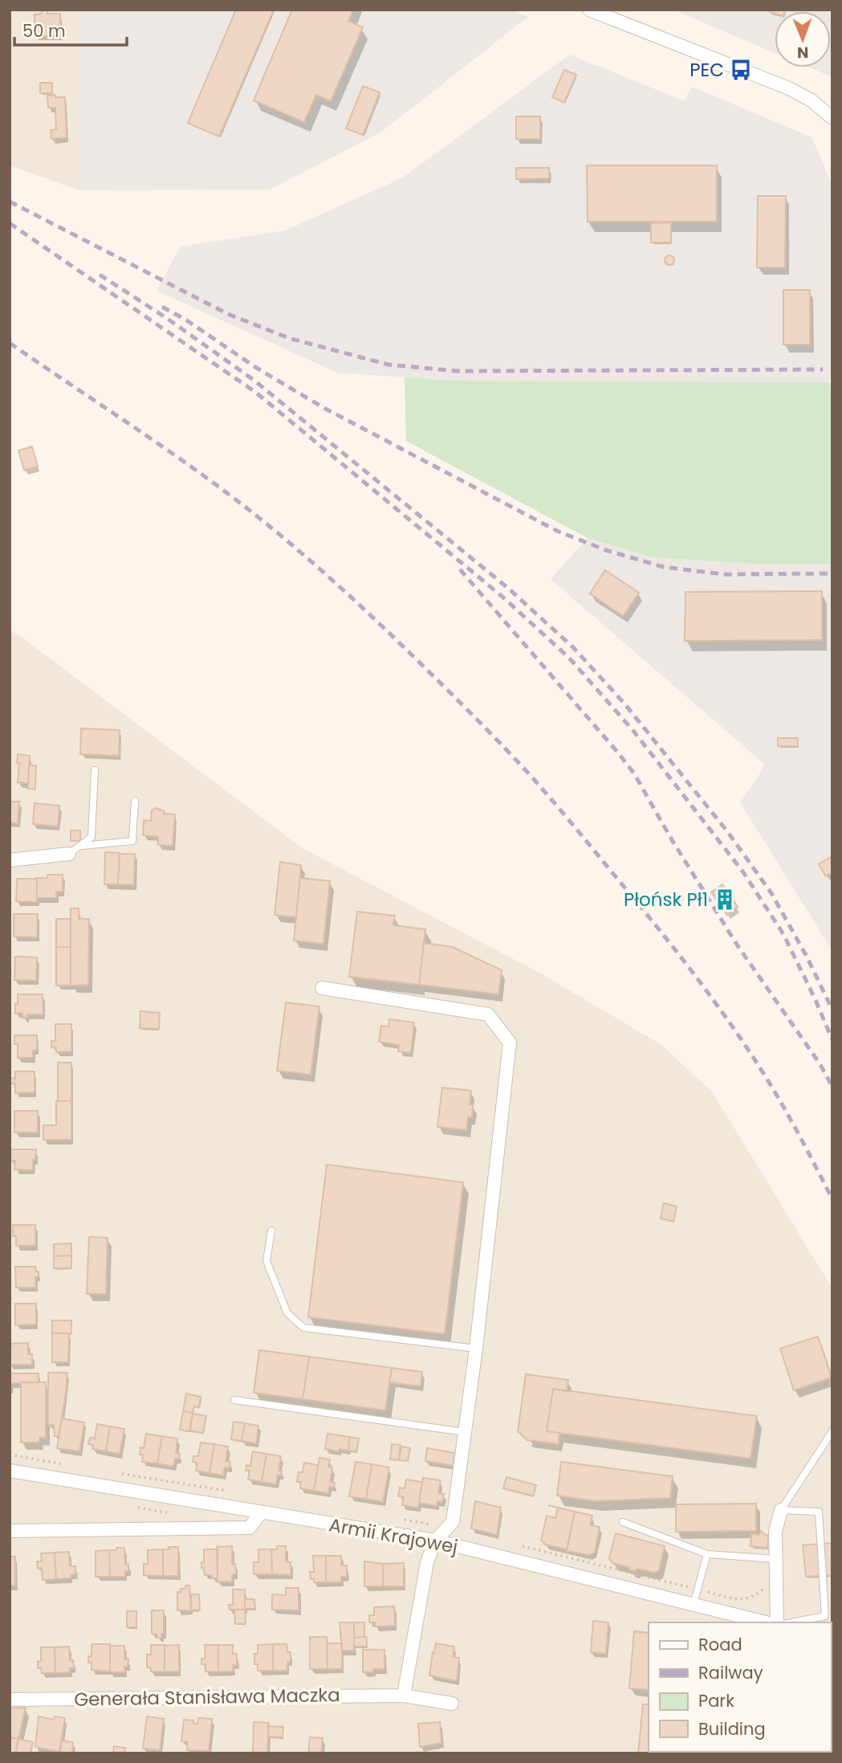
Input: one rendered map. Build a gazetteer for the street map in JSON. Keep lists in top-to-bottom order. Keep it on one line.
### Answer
{"streets":{"street":["Armii Krajowej","Generała Stanisława Maczka"]},"places":{"bus stop":["PEC"],"building":["Płońsk Pł1"]},"legend":["Road","Railway","Park","Building"],"scale_bar":"50 m","north":"bottom"}
